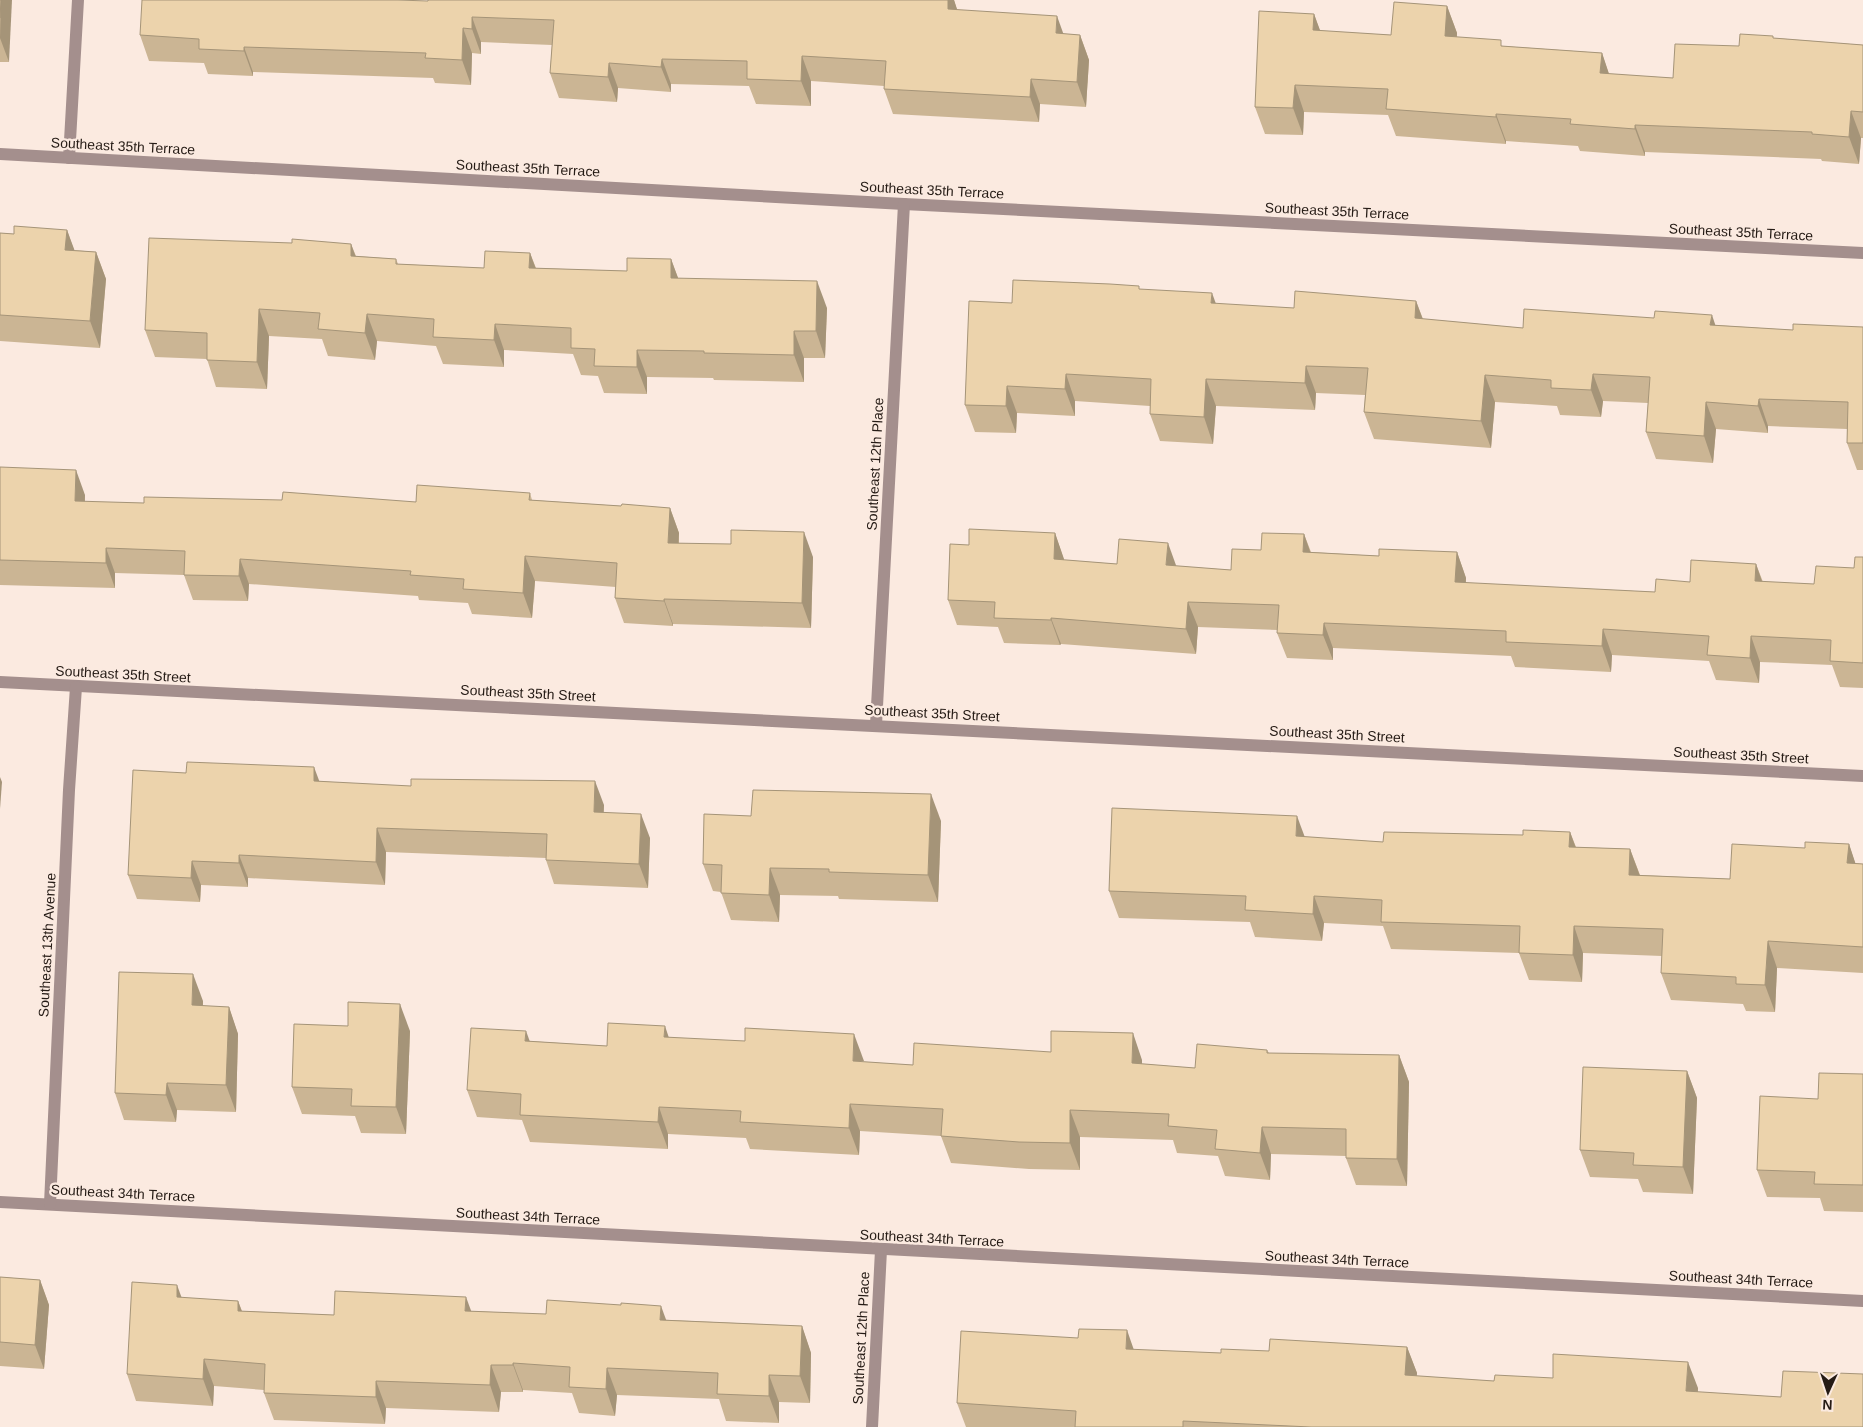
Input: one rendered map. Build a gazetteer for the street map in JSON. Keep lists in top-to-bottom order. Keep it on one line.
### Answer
{"streets":{"street":["Southeast 35th Terrace","Southeast 12th Place","Southeast 35th Street","Southeast 13th Avenue","Southeast 34th Terrace"]},"crossings":[["Southeast 35th Terrace","Southeast 12th Place"],["Southeast 12th Place","Southeast 35th Street"],["Southeast 12th Place","Southeast 34th Terrace"],["Southeast 35th Street","Southeast 13th Avenue"],["Southeast 13th Avenue","Southeast 34th Terrace"]],"north":"bottom"}
